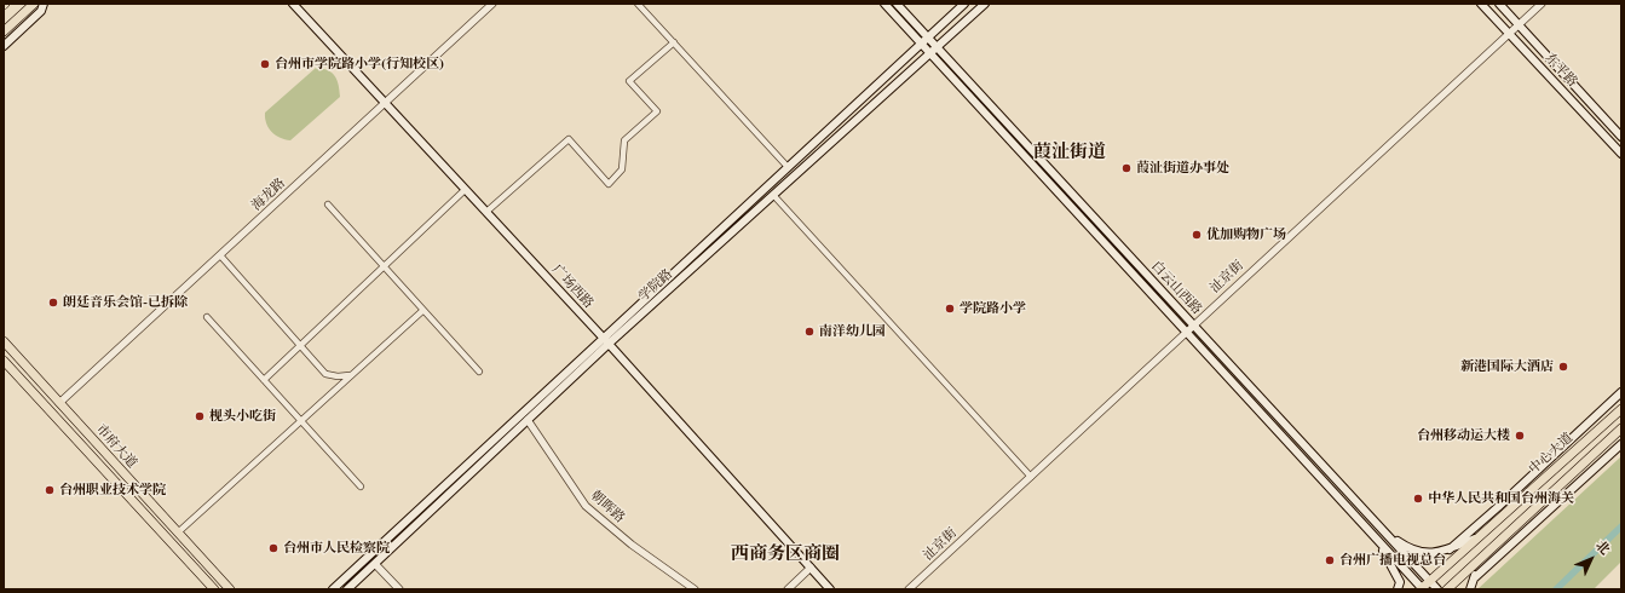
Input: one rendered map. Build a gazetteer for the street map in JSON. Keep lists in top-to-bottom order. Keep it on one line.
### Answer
{"streets":{"main road":["东平路","学院路","广场西路","白云山西路","市府大道","中心大道"],"street":["海龙路","沚京街","朝晖路"]},"crossings":[["东平路","沚京街"],["海龙路","广场西路"],["海龙路","市府大道"],["沚京街","白云山西路"],["学院路","广场西路"],["学院路","白云山西路"],["学院路","朝晖路"],["白云山西路","中心大道"]],"districts":["葭沚街道","西商务区商圈"],"places":["台州市学院路小学(行知校区)","葭沚街道办事处","优加购物广场","朗廷音乐会馆-已拆除","学院路小学","南洋幼儿园","新港国际大酒店","枧头小吃街","台州移动运大楼","台州职业技术学院","中华人民共和国台州海关","台州市人民检察院","台州广播电视总台"],"north":"top right"}
